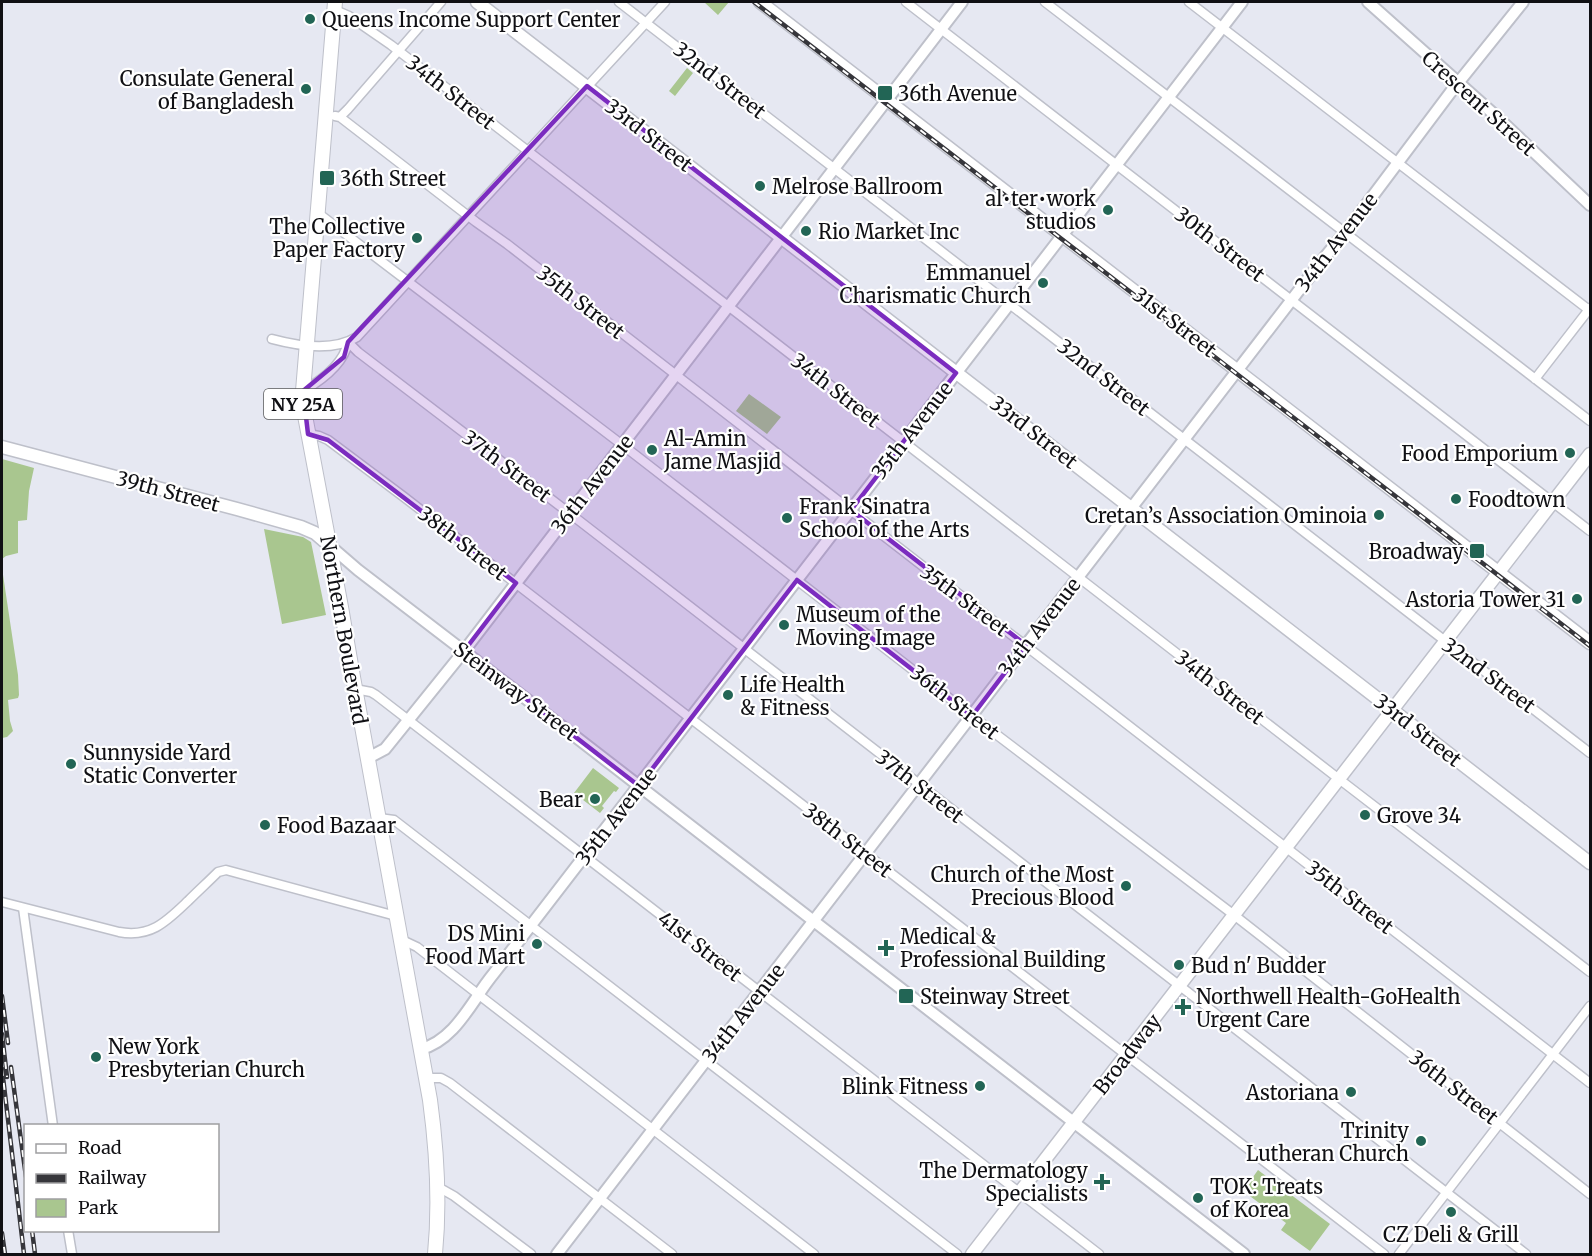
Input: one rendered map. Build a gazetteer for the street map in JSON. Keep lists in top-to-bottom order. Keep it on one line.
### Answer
{"streets":{"main road":["33rd Street","31st Street","NY 25A","39th Street","Northern Boulevard","Broadway"],"street":["32nd Street","34th Street","Crescent Street","34th Avenue","30th Street","35th Street","35th Avenue","37th Street","36th Avenue","38th Street","Steinway Street","36th Street","41st Street"]},"crossings":[["32nd Street","34th Avenue"],["32nd Street","35th Avenue"],["32nd Street","36th Avenue"],["32nd Street","Broadway"],["34th Street","34th Avenue"],["34th Street","35th Avenue"],["34th Street","36th Avenue"],["34th Street","Northern Boulevard"],["34th Street","Broadway"],["Crescent Street","34th Avenue"],["33rd Street","34th Avenue"],["33rd Street","35th Avenue"],["33rd Street","36th Avenue"],["33rd Street","Broadway"],["34th Avenue","30th Street"],["34th Avenue","35th Street"],["34th Avenue","31st Street"],["34th Avenue","37th Street"],["34th Avenue","38th Street"],["34th Avenue","Steinway Street"],["34th Avenue","36th Street"],["34th Avenue","41st Street"],["30th Street","35th Avenue"],["30th Street","36th Avenue"],["30th Street","Broadway"],["35th Street","35th Avenue"],["35th Street","36th Avenue"],["35th Street","Northern Boulevard"],["35th Street","Broadway"],["31st Street","35th Avenue"],["31st Street","36th Avenue"],["31st Street","Broadway"],["35th Avenue","37th Street"],["35th Avenue","38th Street"],["35th Avenue","Northern Boulevard"],["35th Avenue","Steinway Street"],["35th Avenue","36th Street"],["35th Avenue","41st Street"],["37th Street","36th Avenue"],["37th Street","Broadway"],["36th Avenue","38th Street"],["36th Avenue","Northern Boulevard"],["36th Avenue","Steinway Street"],["36th Avenue","36th Street"],["36th Avenue","41st Street"],["39th Street","Northern Boulevard"],["39th Street","Steinway Street"],["38th Street","Northern Boulevard"],["38th Street","Broadway"],["Northern Boulevard","Steinway Street"],["Northern Boulevard","36th Street"],["Northern Boulevard","41st Street"],["Steinway Street","Broadway"],["36th Street","Broadway"],["41st Street","Broadway"]],"places":{"other":["Queens Income Support Center","Consulate General of Bangladesh","Melrose Ballroom","al•ter•work studios","Rio Market Inc","The Collective Paper Factory","Emmanuel Charismatic Church","Al-Amin Jame Masjid","Food Emporium","Foodtown","Cretan’s Association Ominoia","Frank Sinatra School of the Arts","Astoria Tower 31","Museum of the Moving Image","Life Health & Fitness","Sunnyside Yard Static Converter","Bear","Grove 34","Food Bazaar","Church of the Most Precious Blood","DS Mini Food Mart","Bud n' Budder","New York Presbyterian Church","Blink Fitness","Astoriana","Trinity Lutheran Church","TOK: Treats of Korea","CZ Deli & Grill"],"transit":["36th Avenue","36th Street","Broadway","Steinway Street"],"health":["Medical & Professional Building","Northwell Health-GoHealth Urgent Care","The Dermatology Specialists"]},"legend":["Road","Railway","Park"]}
